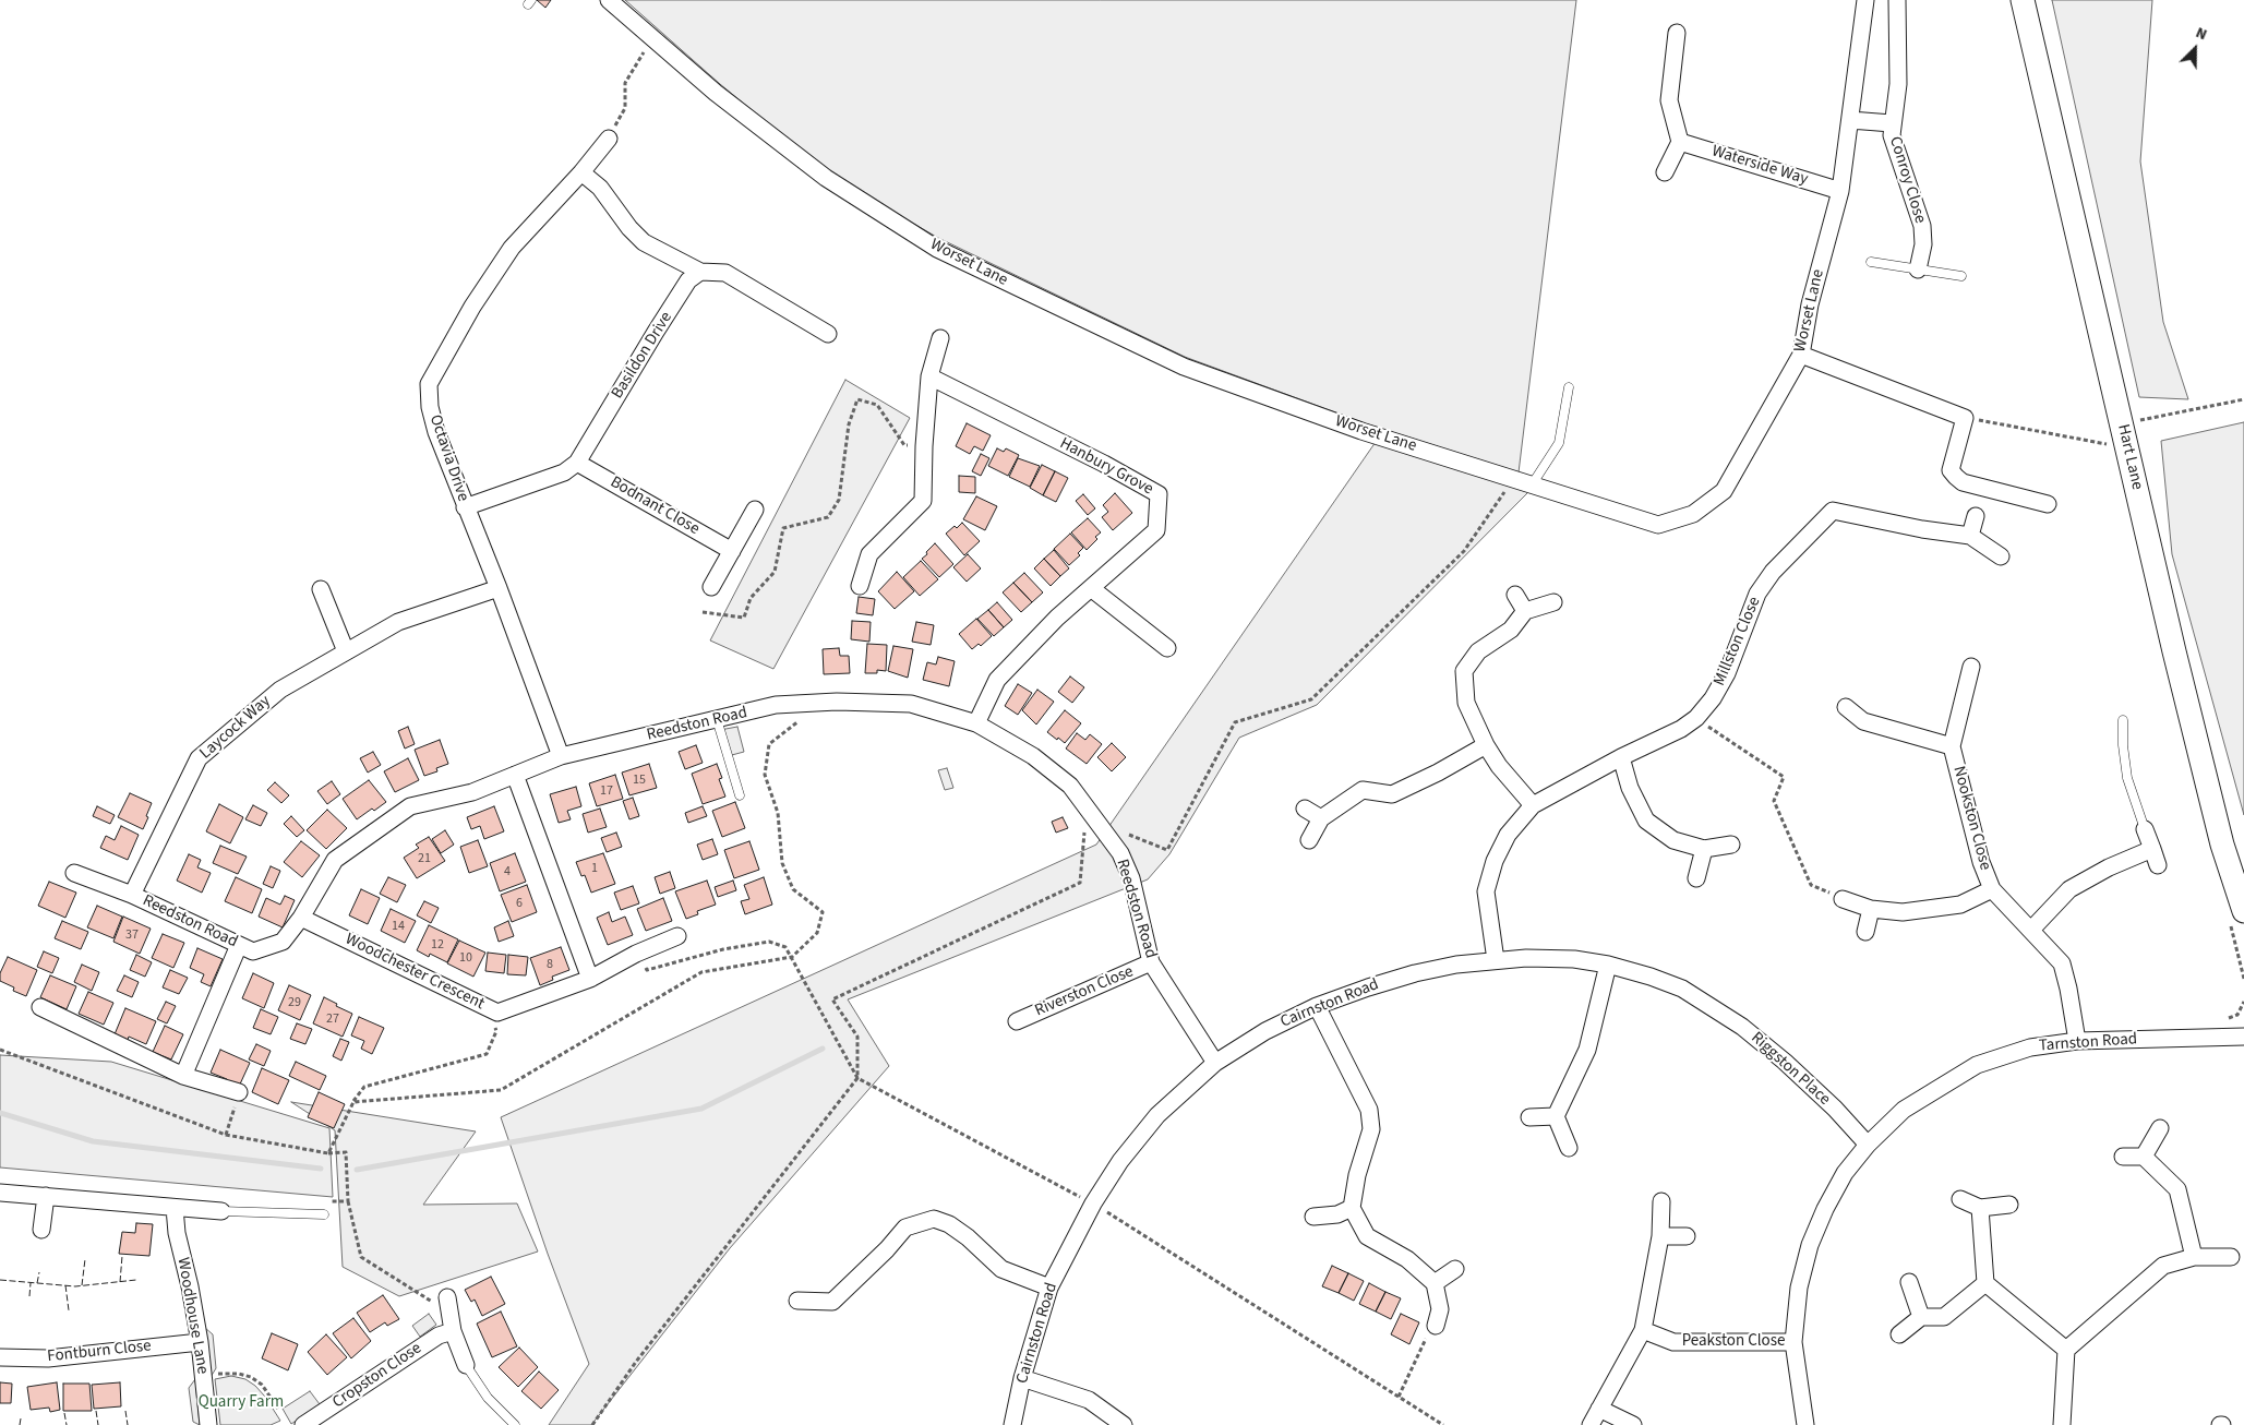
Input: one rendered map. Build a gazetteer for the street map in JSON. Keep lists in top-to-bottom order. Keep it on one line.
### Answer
{"streets":{"street":["Waterside Way","Conroy Close","Worset Lane","Basildon Drive","Hart Lane","Octavia Drive","Hanbury Grove","Bodnant Close","Millston Close","Reedston Road","Laycock Way","Nookston Close","Woodchester Crescent","Riverston Close","Cairnston Road","Tarnston Road","Riggston Place","Woodhouse Lane","Peakston Close","Fontburn Close","Cropston Close"]},"crossings":[["Waterside Way","Worset Lane"],["Conroy Close","Worset Lane"],["Basildon Drive","Octavia Drive"],["Basildon Drive","Bodnant Close"],["Octavia Drive","Reedston Road"],["Octavia Drive","Laycock Way"],["Hanbury Grove","Reedston Road"],["Millston Close","Cairnston Road"],["Reedston Road","Laycock Way"],["Reedston Road","Woodchester Crescent"],["Reedston Road","Riverston Close"],["Reedston Road","Cairnston Road"],["Nookston Close","Tarnston Road"],["Cairnston Road","Riggston Place"],["Tarnston Road","Riggston Place"],["Tarnston Road","Peakston Close"],["Woodhouse Lane","Fontburn Close"]],"parks":["Quarry Farm"],"house_numbers":["15","17","21","1","4","6","14","37","12","10","8","29","27"],"north":"top right"}
